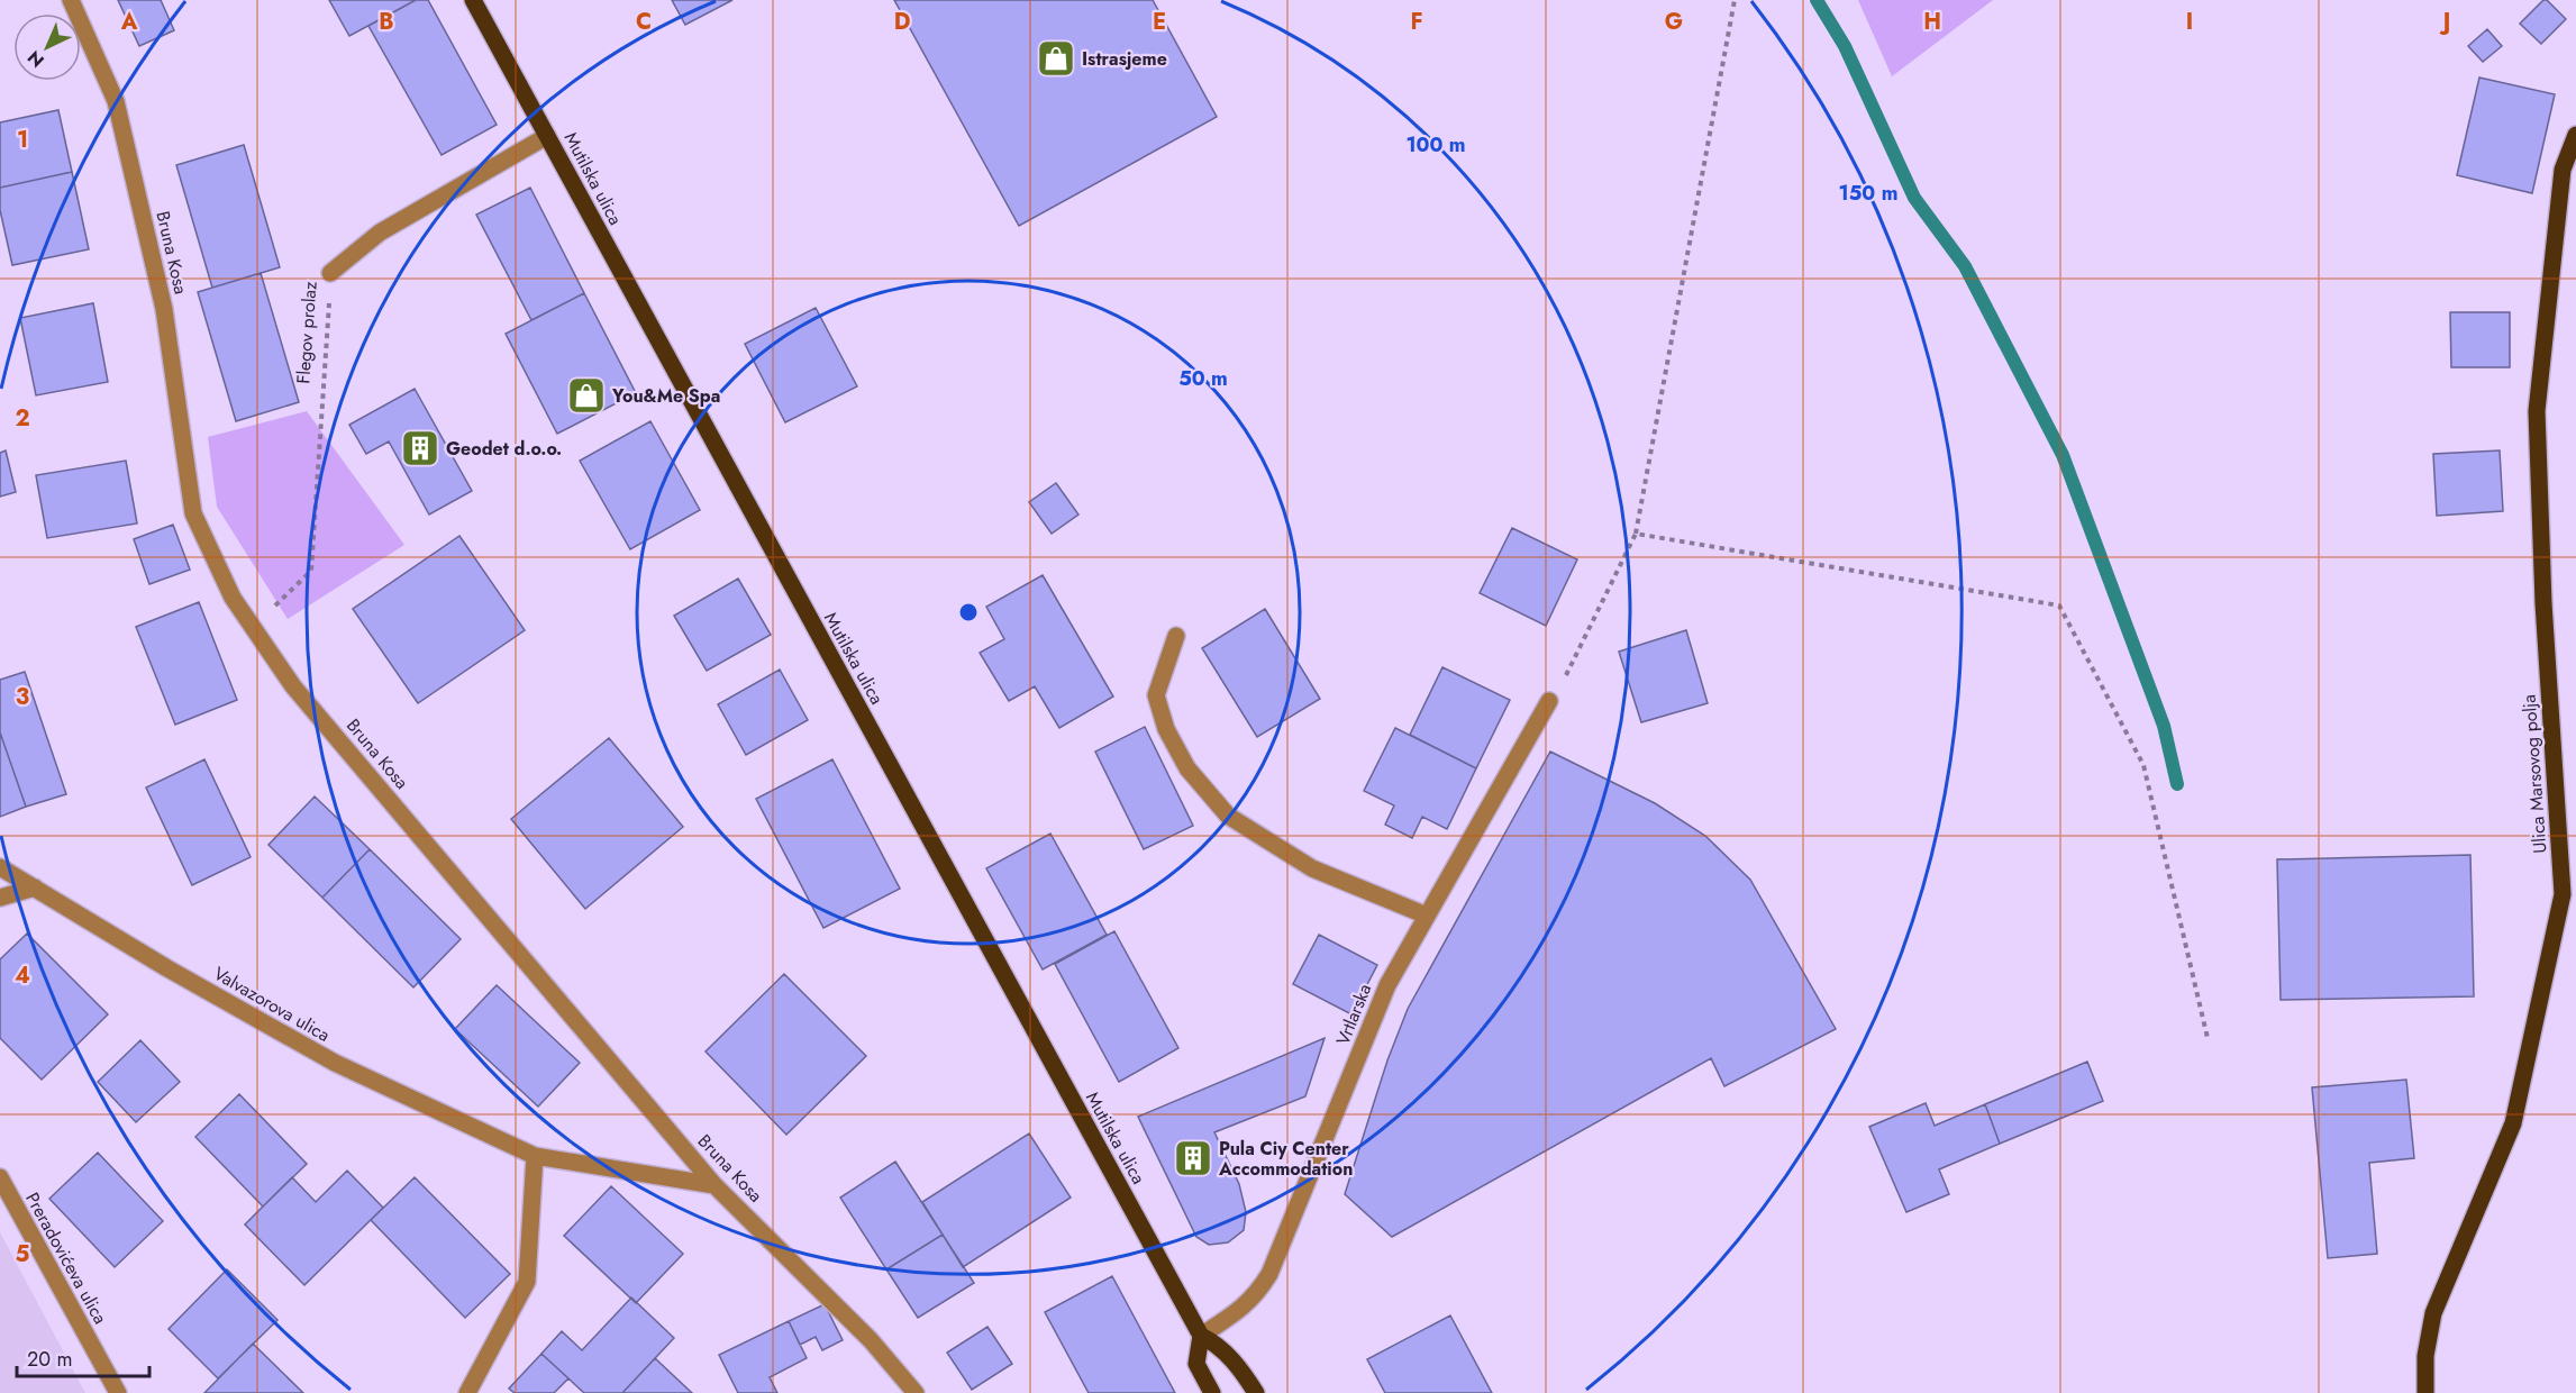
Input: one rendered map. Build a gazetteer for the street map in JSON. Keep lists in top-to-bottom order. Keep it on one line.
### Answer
{"streets":{"main road":["Mutilska ulica","Ulica Marsovog polja"],"street":["Bruna Kosa","Flegov prolaz","Valvazorova ulica","Vrtlarska","Preradovićeva ulica"]},"crossings":[["Mutilska ulica","Flegov prolaz"],["Mutilska ulica","Vrtlarska"],["Bruna Kosa","Flegov prolaz"],["Bruna Kosa","Valvazorova ulica"]],"places":{"shop":["Istrasjeme","You&Me Spa"],"building":["Geodet d.o.o.","Pula Ciy Center Accommodation"]},"scale_bar":"20 m","north":"bottom left","grid":{"columns":["A","B","C","D","E","F","G","H","I","J"],"rows":["1","2","3","4","5"]},"rings":["100 m","150 m","50 m"]}
